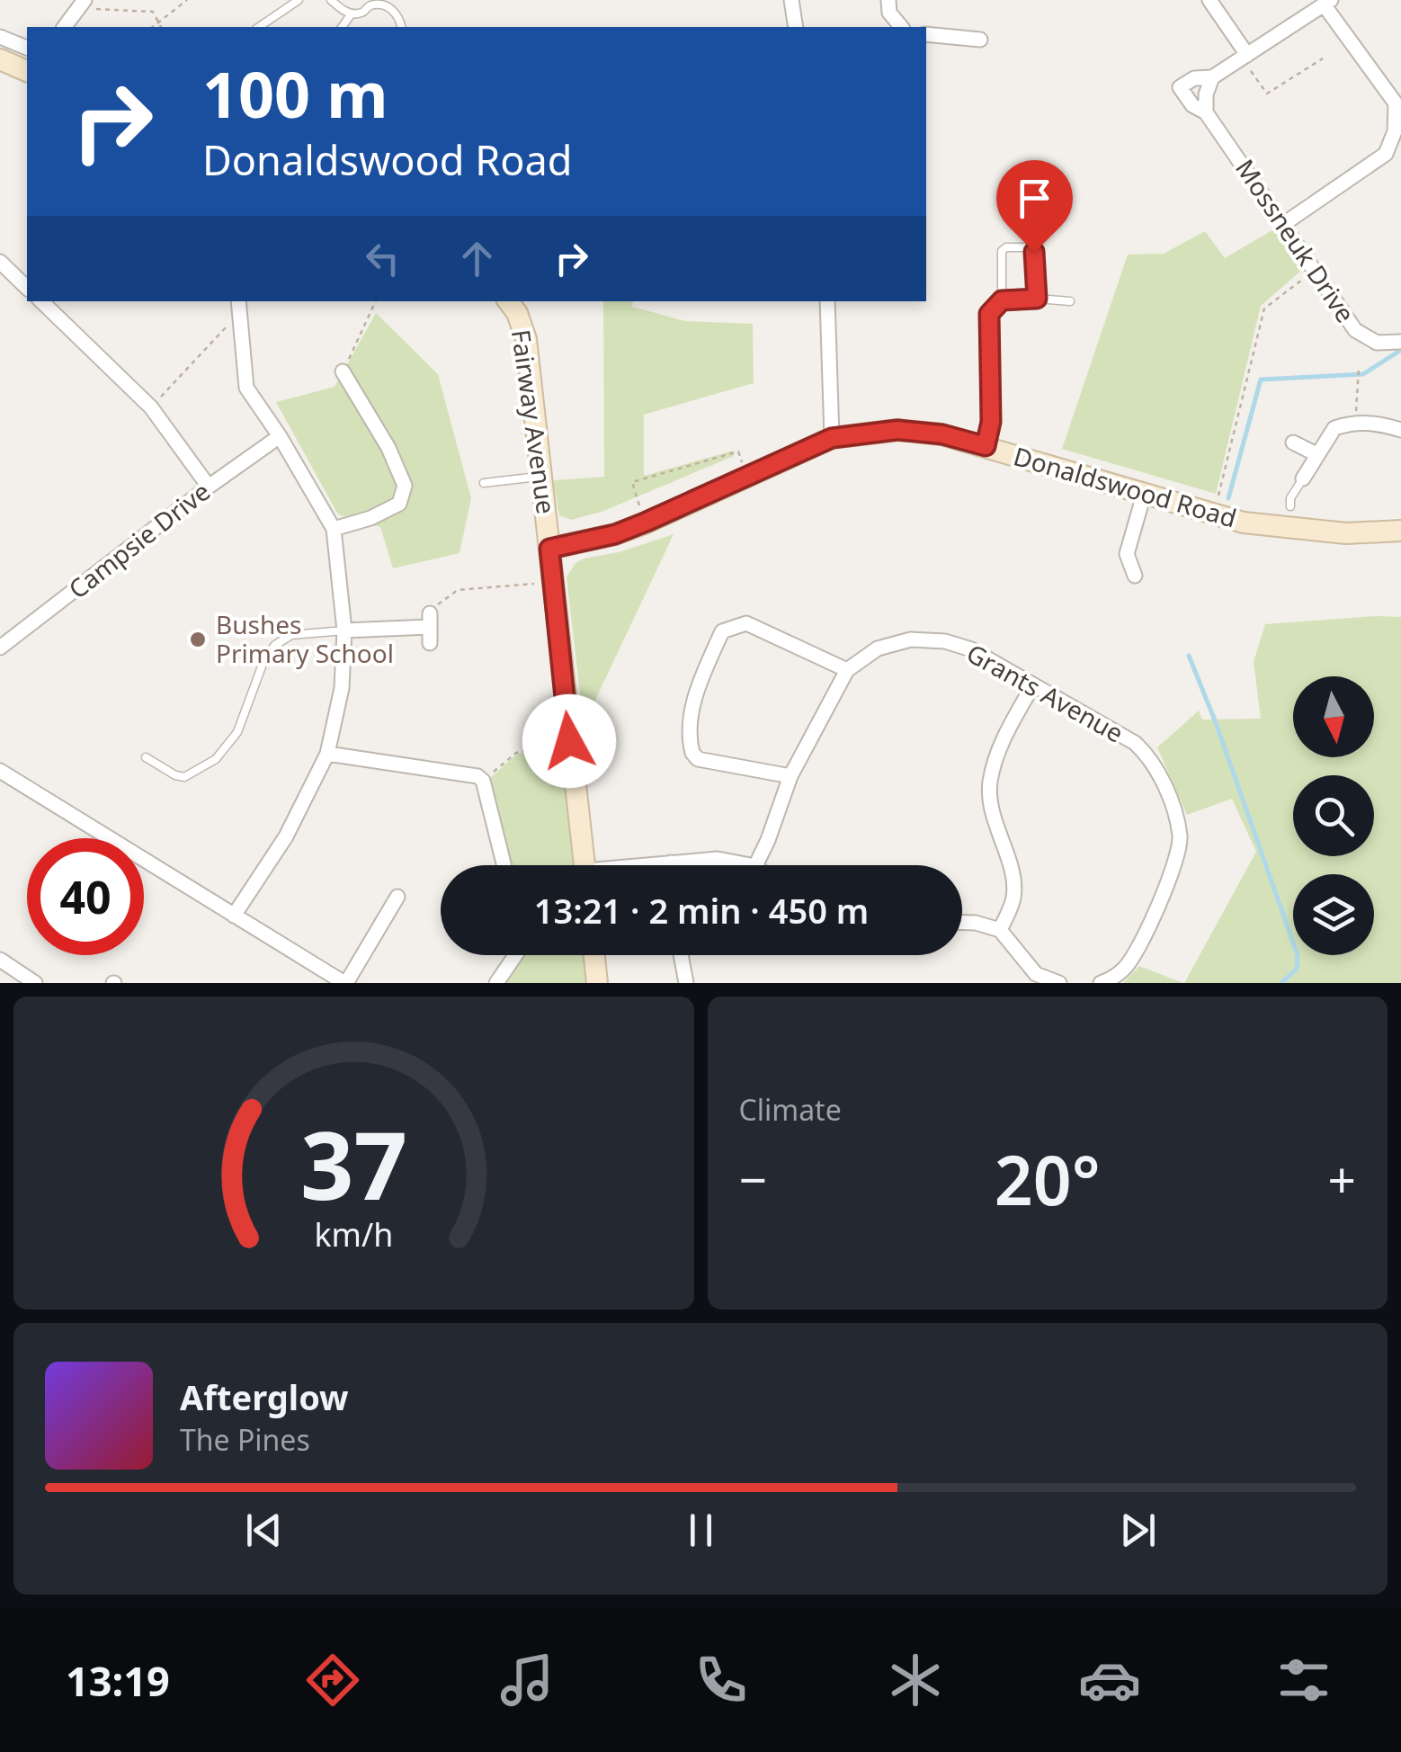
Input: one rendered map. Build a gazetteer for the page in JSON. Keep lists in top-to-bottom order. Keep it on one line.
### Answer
{"streets":{"street":["Mossneuk Drive","Fairway Avenue","Donaldswood Road","Campsie Drive","Grants Avenue"]},"crossings":[["Fairway Avenue","Donaldswood Road"]],"places":["Bushes Primary School"],"north":"bottom","page":{"turn":["100 m","Donaldswood Road"],"limit":"40","trip":"13:21 · 2 min · 450 m","tile":"Climate","heat":["−","20°","+"],"song":["Afterglow","The Pines"],"tabs":"13:19","gauge":["37","km/h"]}}
